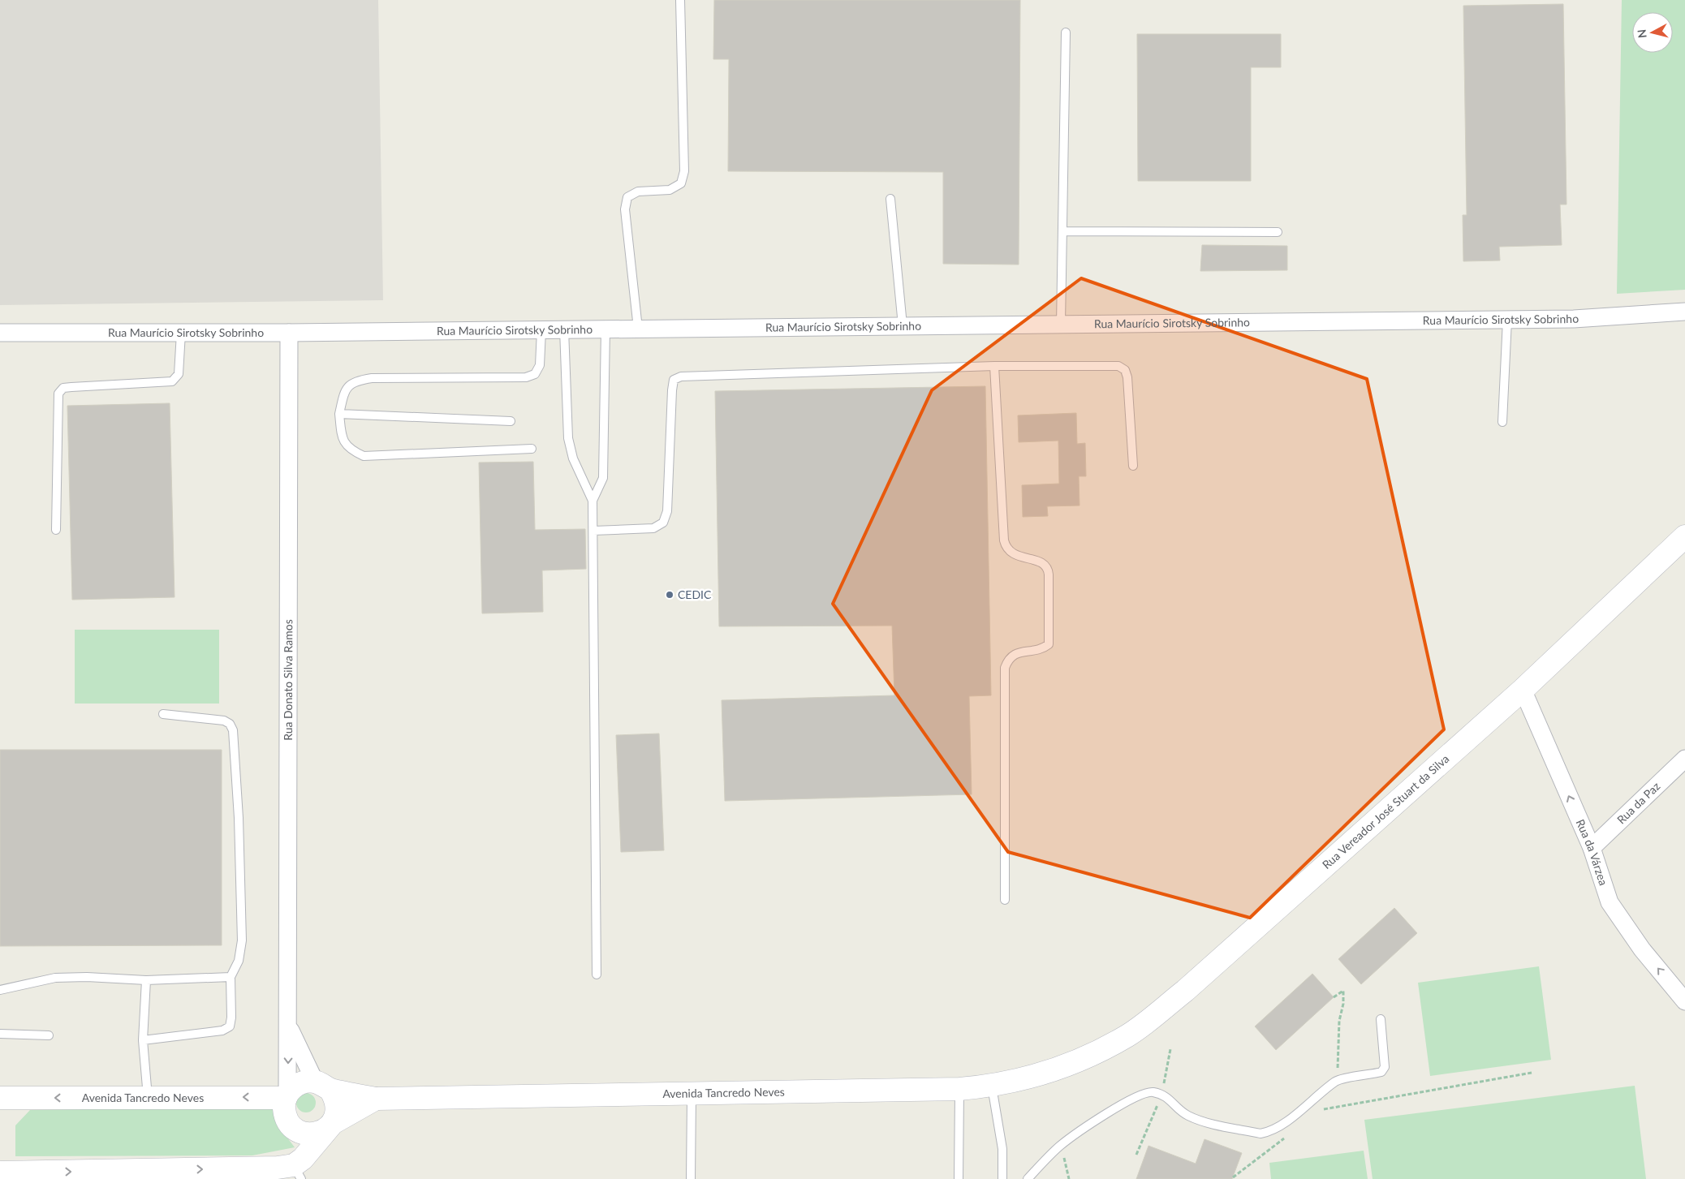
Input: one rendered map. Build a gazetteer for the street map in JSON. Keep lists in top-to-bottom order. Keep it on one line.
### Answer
{"streets":{"main road":["Rua Vereador José Stuart da Silva","Avenida Tancredo Neves"],"street":["Rua Maurício Sirotsky Sobrinho","Rua Donato Silva Ramos","Rua da Paz","Rua da Várzea"]},"crossings":[["Rua Maurício Sirotsky Sobrinho","Rua Donato Silva Ramos"],["Rua Donato Silva Ramos","Avenida Tancredo Neves"],["Rua da Paz","Rua da Várzea"],["Rua Vereador José Stuart da Silva","Rua da Várzea"],["Rua Vereador José Stuart da Silva","Avenida Tancredo Neves"]],"one_way":["Rua da Várzea"],"places":["CEDIC"],"north":"left"}
